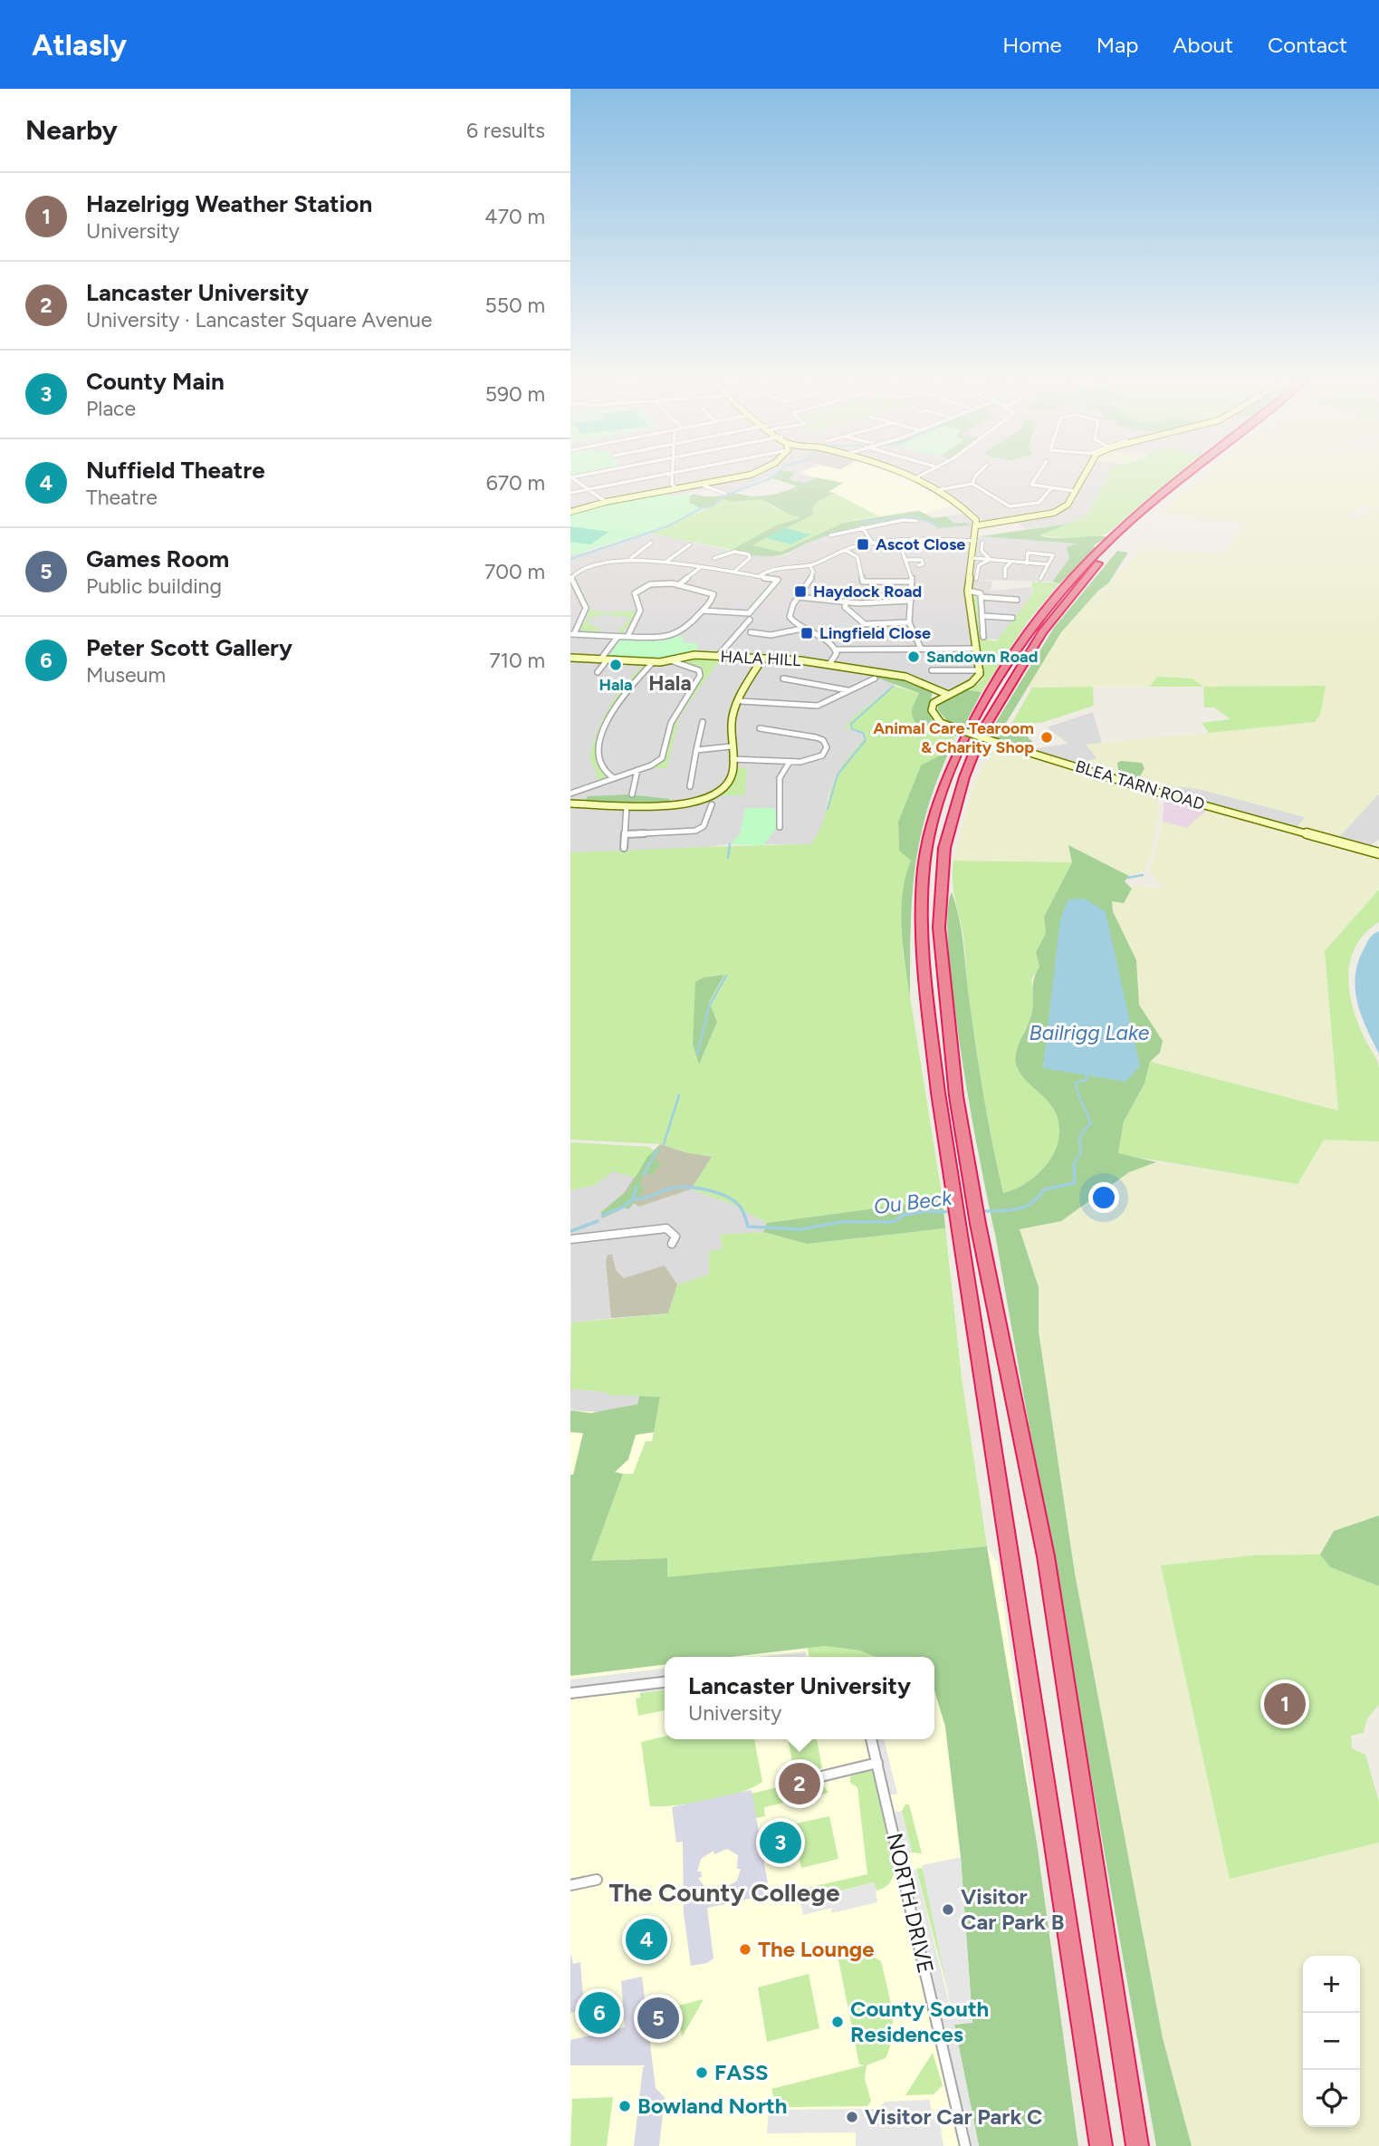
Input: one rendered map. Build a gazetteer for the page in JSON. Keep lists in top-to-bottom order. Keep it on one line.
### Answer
{"streets":{"street":["HALA HILL","BLEA TARN ROAD","NORTH DRIVE"]},"crossings":[["HALA HILL","BLEA TARN ROAD"]],"districts":["Hala","The County College"],"water":["Bailrigg Lake","Ou Beck"],"places":{"transit":["Ascot Close","Haydock Road","Lingfield Close"],"other":["Sandown Road","Hala","Animal Care Tearoom & Charity Shop","Visitor Car Park B","The Lounge","County South Residences","FASS","Bowland North","Visitor Car Park C"]},"page":{"header":"Atlasly","nav":["Home","Map","About","Contact"],"heading":["Nearby","6 results"],"list":[{"mark":"1","name":"Hazelrigg Weather Station","note":"University","value":"470 m"},{"mark":"2","name":"Lancaster University","note":"University · Lancaster Square Avenue","value":"550 m"},{"mark":"3","name":"County Main","note":"Place","value":"590 m"},{"mark":"4","name":"Nuffield Theatre","note":"Theatre","value":"670 m"},{"mark":"5","name":"Games Room","note":"Public building","value":"700 m"},{"mark":"6","name":"Peter Scott Gallery","note":"Museum","value":"710 m"}],"popup":["Lancaster University","University"],"pins":["1","2","3","4","6","5"],"map_buttons":["+","−"]}}
